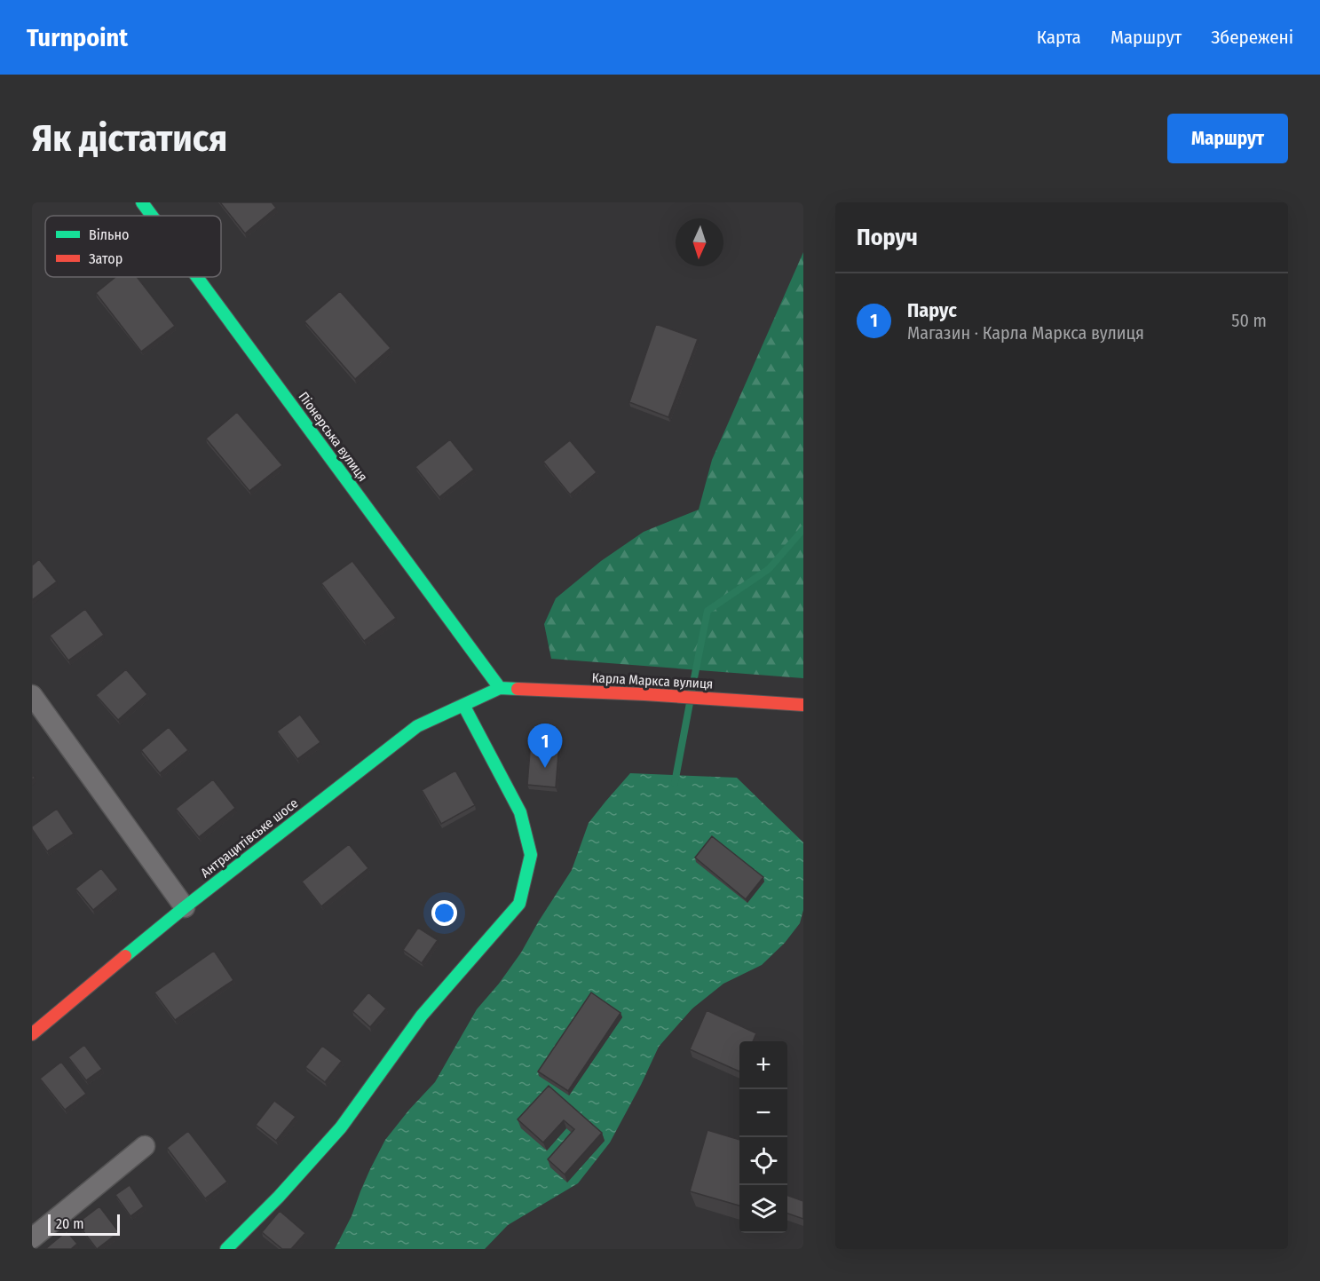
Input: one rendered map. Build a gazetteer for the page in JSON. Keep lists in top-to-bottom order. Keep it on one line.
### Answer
{"streets":{"street":["Піонерська вулиця","Карла Маркса вулиця","Антрацитівське шосе"]},"crossings":[["Піонерська вулиця","Карла Маркса вулиця"],["Піонерська вулиця","Антрацитівське шосе"],["Карла Маркса вулиця","Антрацитівське шосе"]],"legend":["Вільно","Затор"],"scale_bar":"20 m","north":"bottom","page":{"header":"Turnpoint","nav":["Карта","Маршрут","Збережені"],"buttons":"Маршрут","title":"Як дістатися","heading":"Поруч","list":[{"mark":"1","name":"Парус","note":"Магазин · Карла Маркса вулиця","value":"50 m"}],"pins":"1","map_buttons":["+","−"],"scale":"20 m"}}
